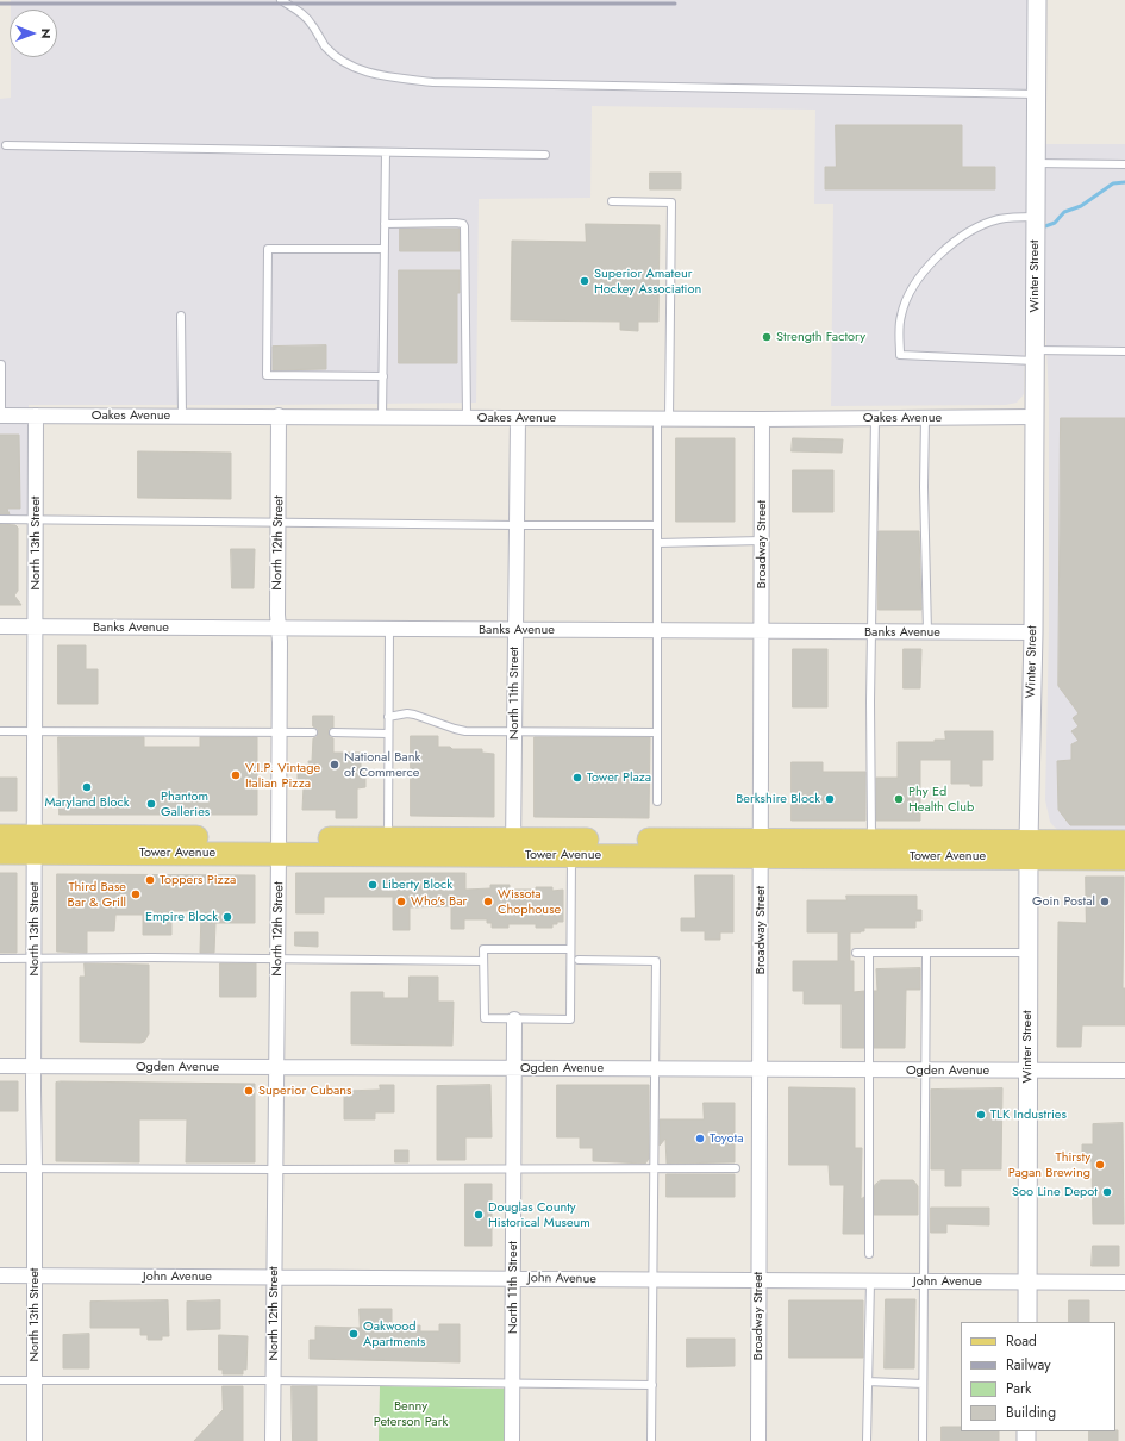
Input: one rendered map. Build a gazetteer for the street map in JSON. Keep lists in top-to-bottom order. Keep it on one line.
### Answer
{"streets":{"main road":["Tower Avenue"],"street":["Winter Street","Oakes Avenue","North 13th Street","North 12th Street","Broadway Street","Banks Avenue","North 11th Street","Ogden Avenue","John Avenue"]},"crossings":[["Winter Street","Oakes Avenue"],["Winter Street","Banks Avenue"],["Winter Street","Tower Avenue"],["Winter Street","Ogden Avenue"],["Winter Street","John Avenue"],["Oakes Avenue","North 13th Street"],["Oakes Avenue","North 12th Street"],["Oakes Avenue","Broadway Street"],["Oakes Avenue","North 11th Street"],["North 13th Street","Banks Avenue"],["North 13th Street","Tower Avenue"],["North 13th Street","Ogden Avenue"],["North 13th Street","John Avenue"],["North 12th Street","Banks Avenue"],["North 12th Street","Tower Avenue"],["North 12th Street","Ogden Avenue"],["North 12th Street","John Avenue"],["Broadway Street","Banks Avenue"],["Broadway Street","Tower Avenue"],["Broadway Street","Ogden Avenue"],["Broadway Street","John Avenue"],["Banks Avenue","North 11th Street"],["North 11th Street","Tower Avenue"],["North 11th Street","Ogden Avenue"],["North 11th Street","John Avenue"]],"parks":["Benny Peterson Park"],"places":["Superior Amateur Hockey Association","Strength Factory","National Bank of Commerce","V.I.P. Vintage Italian Pizza","Tower Plaza","Maryland Block","Berkshire Block","Phy Ed Health Club","Phantom Galleries","Toppers Pizza","Liberty Block","Third Base Bar & Grill","Who's Bar","Wissota Chophouse","Goin Postal","Empire Block","Superior Cubans","TLK Industries","Toyota","Thirsty Pagan Brewing","Soo Line Depot","Douglas County Historical Museum","Oakwood Apartments"],"legend":["Road","Railway","Park","Building"],"north":"right"}
